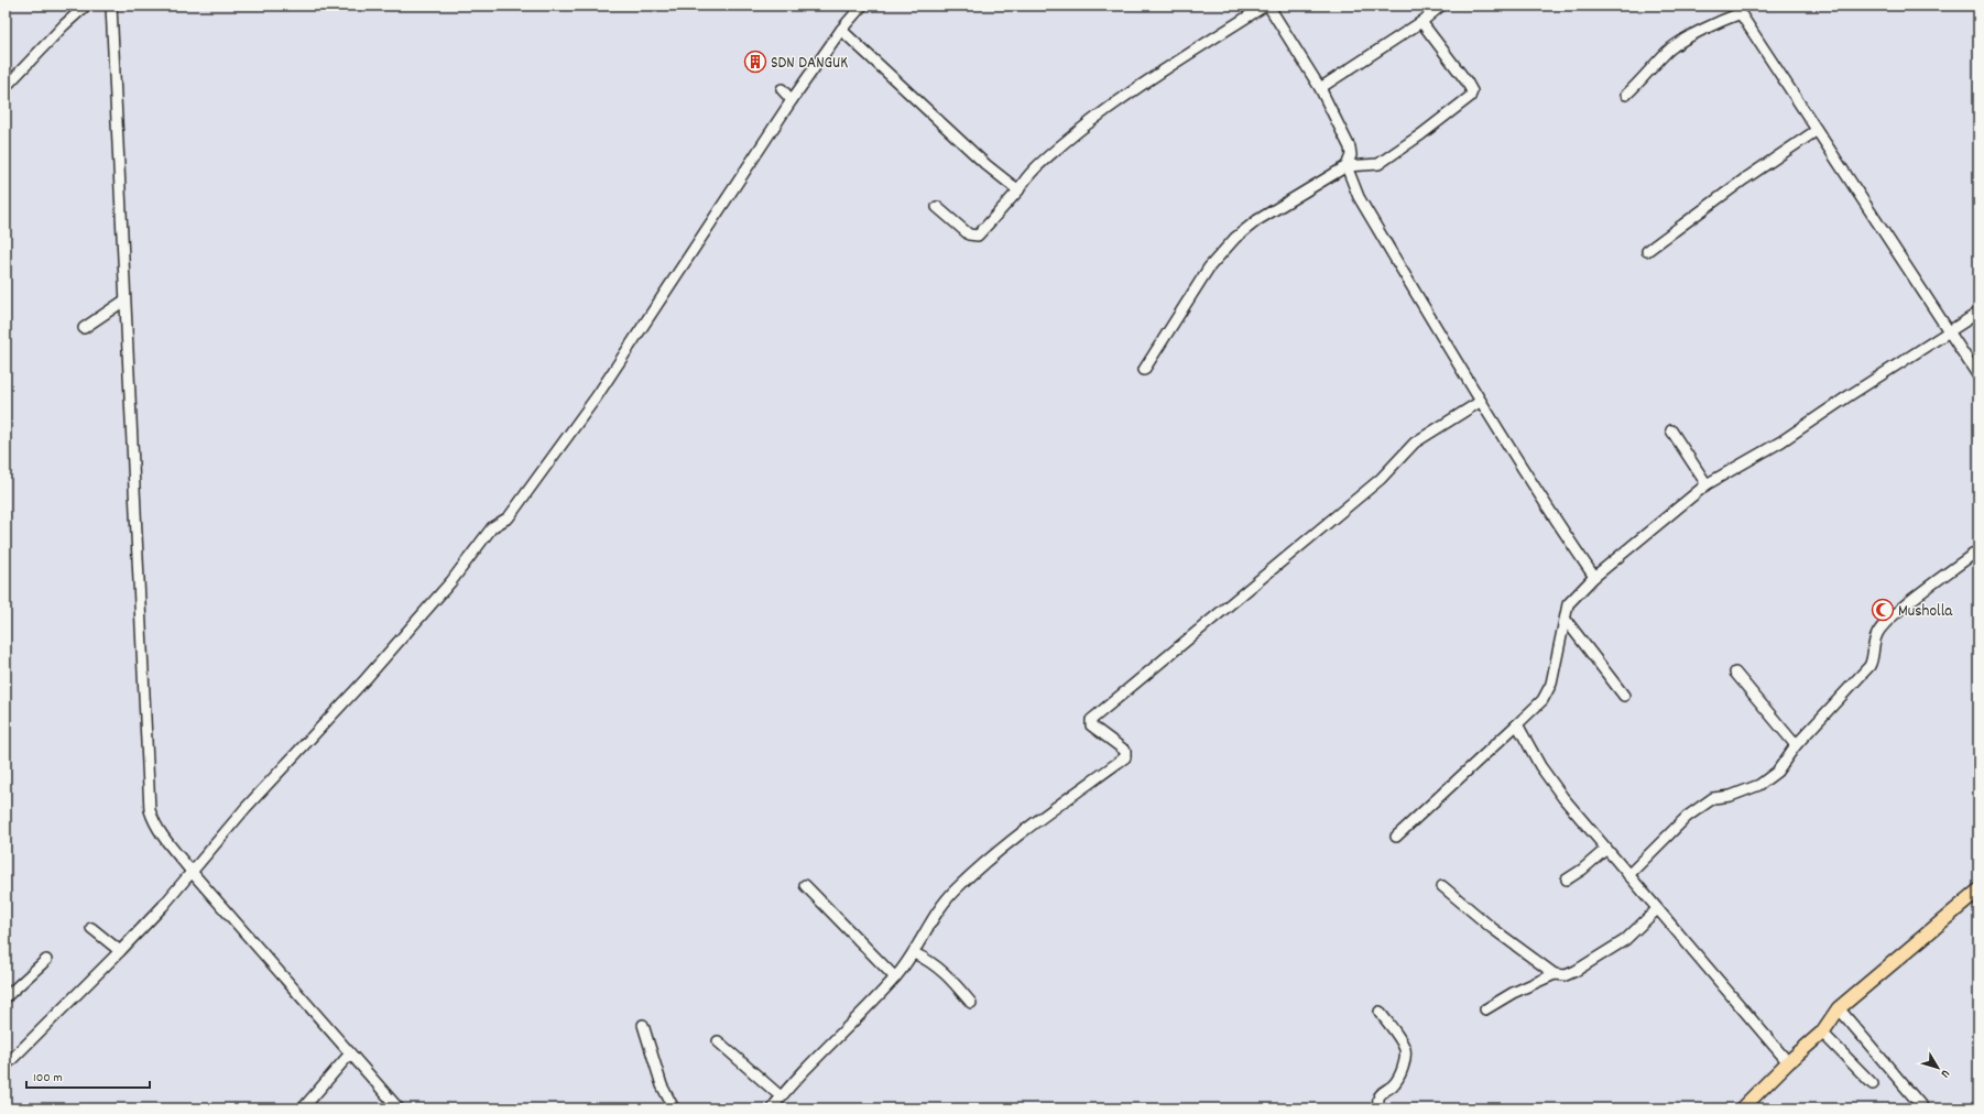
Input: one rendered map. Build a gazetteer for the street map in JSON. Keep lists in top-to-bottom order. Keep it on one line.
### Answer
{"places":{"building":["SDN DANGUK"],"mosque":["Musholla"]},"scale_bar":"100 m","north":"bottom right"}
